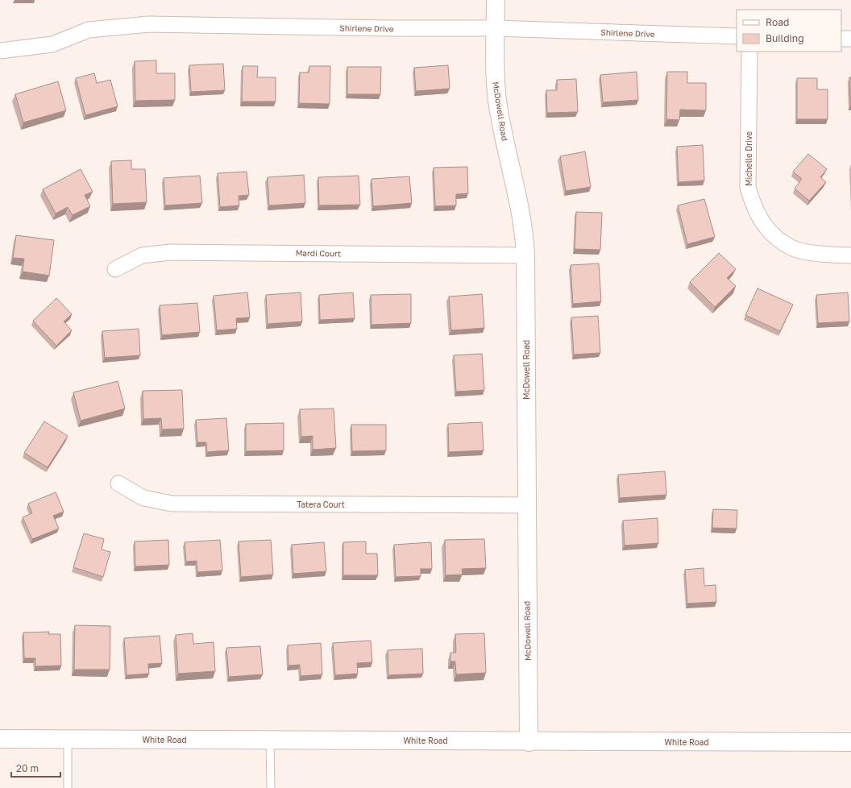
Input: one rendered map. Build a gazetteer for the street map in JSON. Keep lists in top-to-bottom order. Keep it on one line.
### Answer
{"streets":{"street":["Shirlene Drive","McDowell Road","Michelle Drive","Mardi Court","Tatera Court","White Road"]},"crossings":[["Shirlene Drive","McDowell Road"],["McDowell Road","Mardi Court"],["McDowell Road","Tatera Court"],["McDowell Road","White Road"]],"legend":["Road","Building"],"scale_bar":"20 m"}
